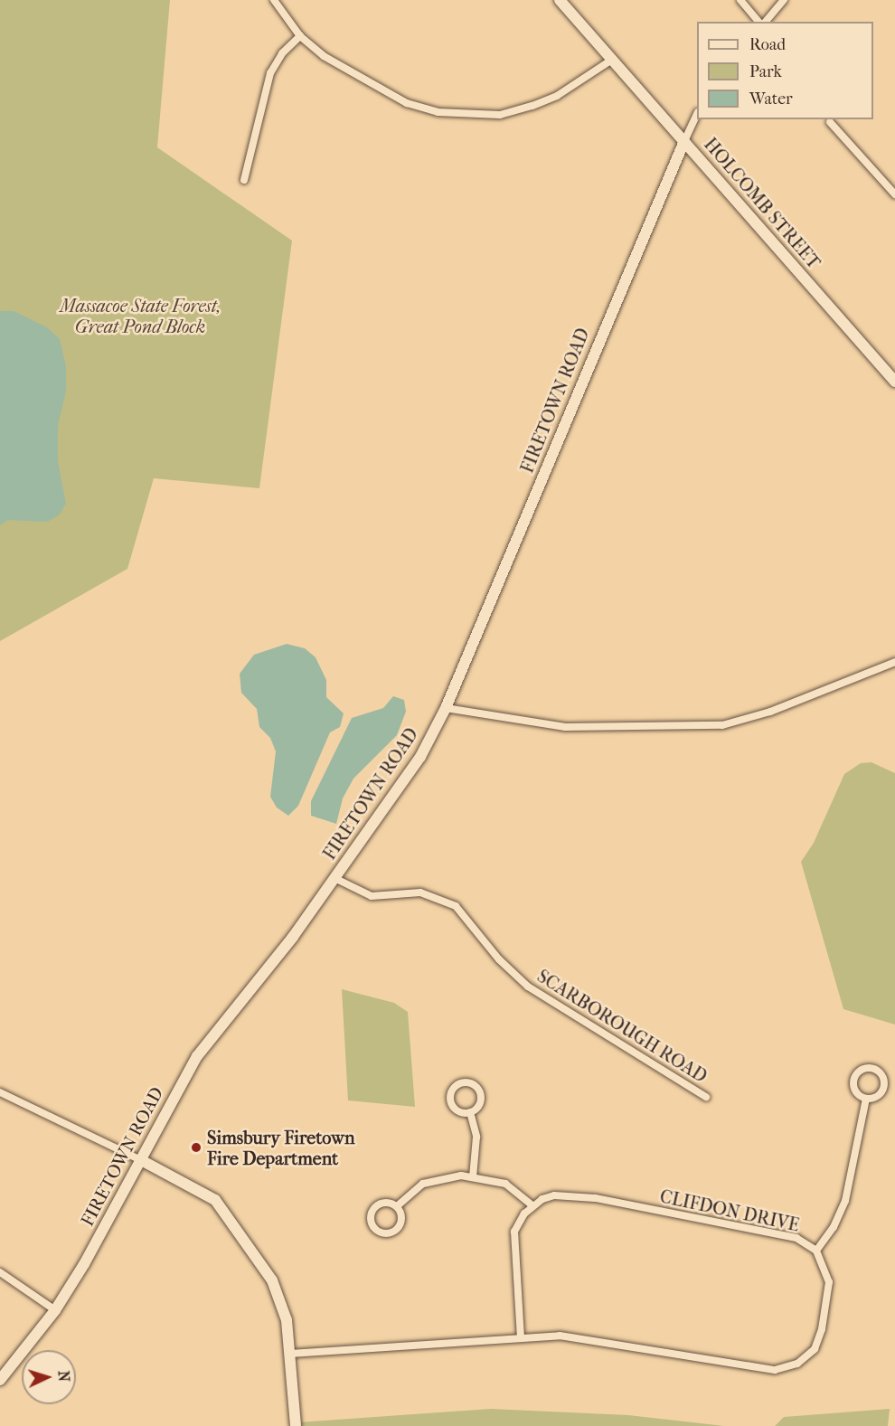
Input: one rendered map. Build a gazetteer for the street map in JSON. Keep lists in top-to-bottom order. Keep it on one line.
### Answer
{"streets":{"street":["HOLCOMB STREET","FIRETOWN ROAD","SCARBOROUGH ROAD","CLIFDON DRIVE"]},"crossings":[["HOLCOMB STREET","FIRETOWN ROAD"],["FIRETOWN ROAD","SCARBOROUGH ROAD"]],"parks":["Massacoe State Forest, Great Pond Block"],"places":["Simsbury Firetown Fire Department"],"legend":["Road","Park","Water"],"north":"right"}
